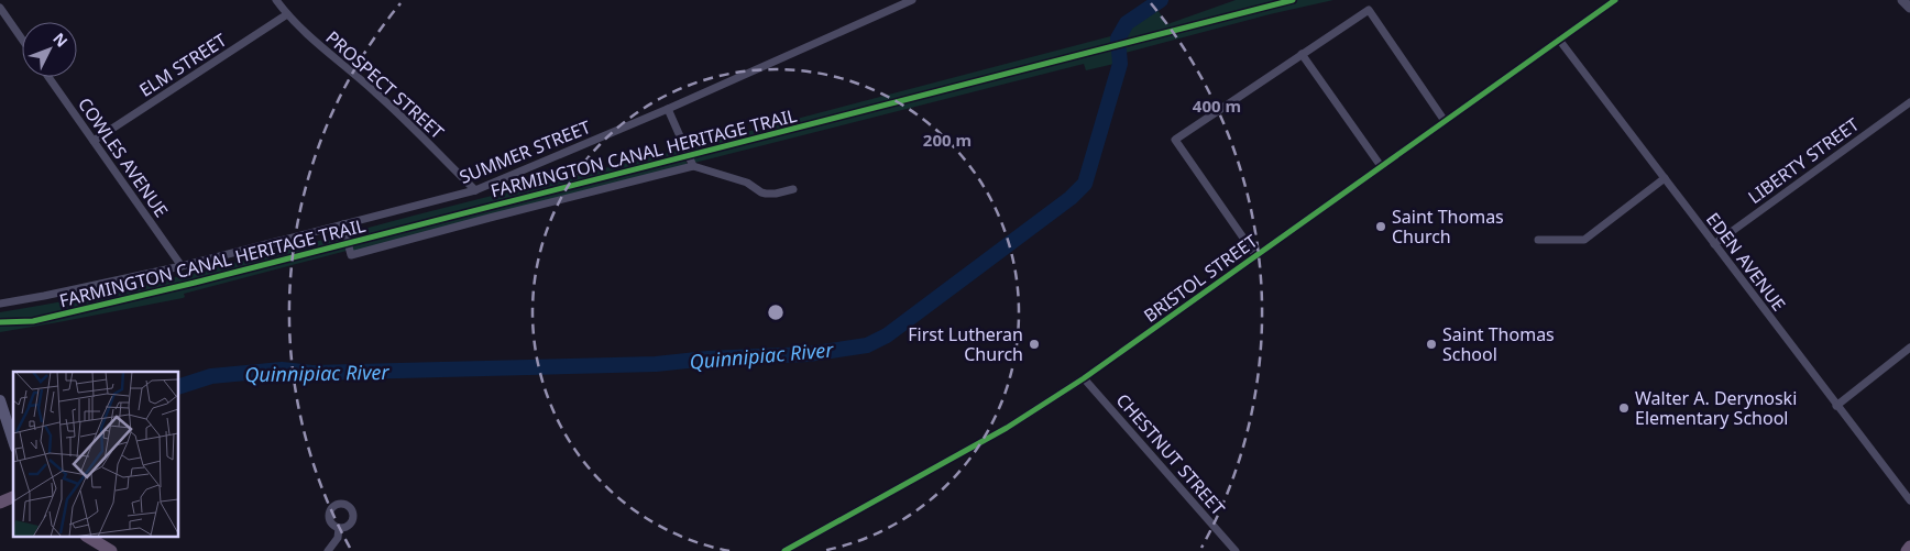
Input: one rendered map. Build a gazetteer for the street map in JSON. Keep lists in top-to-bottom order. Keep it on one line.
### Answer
{"streets":{"street":["ELM STREET","PROSPECT STREET","SUMMER STREET","COWLES AVENUE","LIBERTY STREET","EDEN AVENUE","BRISTOL STREET","CHESTNUT STREET"],"cycle path":["FARMINGTON CANAL HERITAGE TRAIL"]},"crossings":[["ELM STREET","PROSPECT STREET"],["ELM STREET","COWLES AVENUE"],["PROSPECT STREET","SUMMER STREET"],["SUMMER STREET","COWLES AVENUE"],["LIBERTY STREET","EDEN AVENUE"],["EDEN AVENUE","BRISTOL STREET"],["BRISTOL STREET","CHESTNUT STREET"]],"water":["Quinnipiac River"],"places":["Saint Thomas Church","First Lutheran Church","Saint Thomas School","Walter A. Derynoski Elementary School"],"north":"top right","rings":["400 m","200 m"]}
